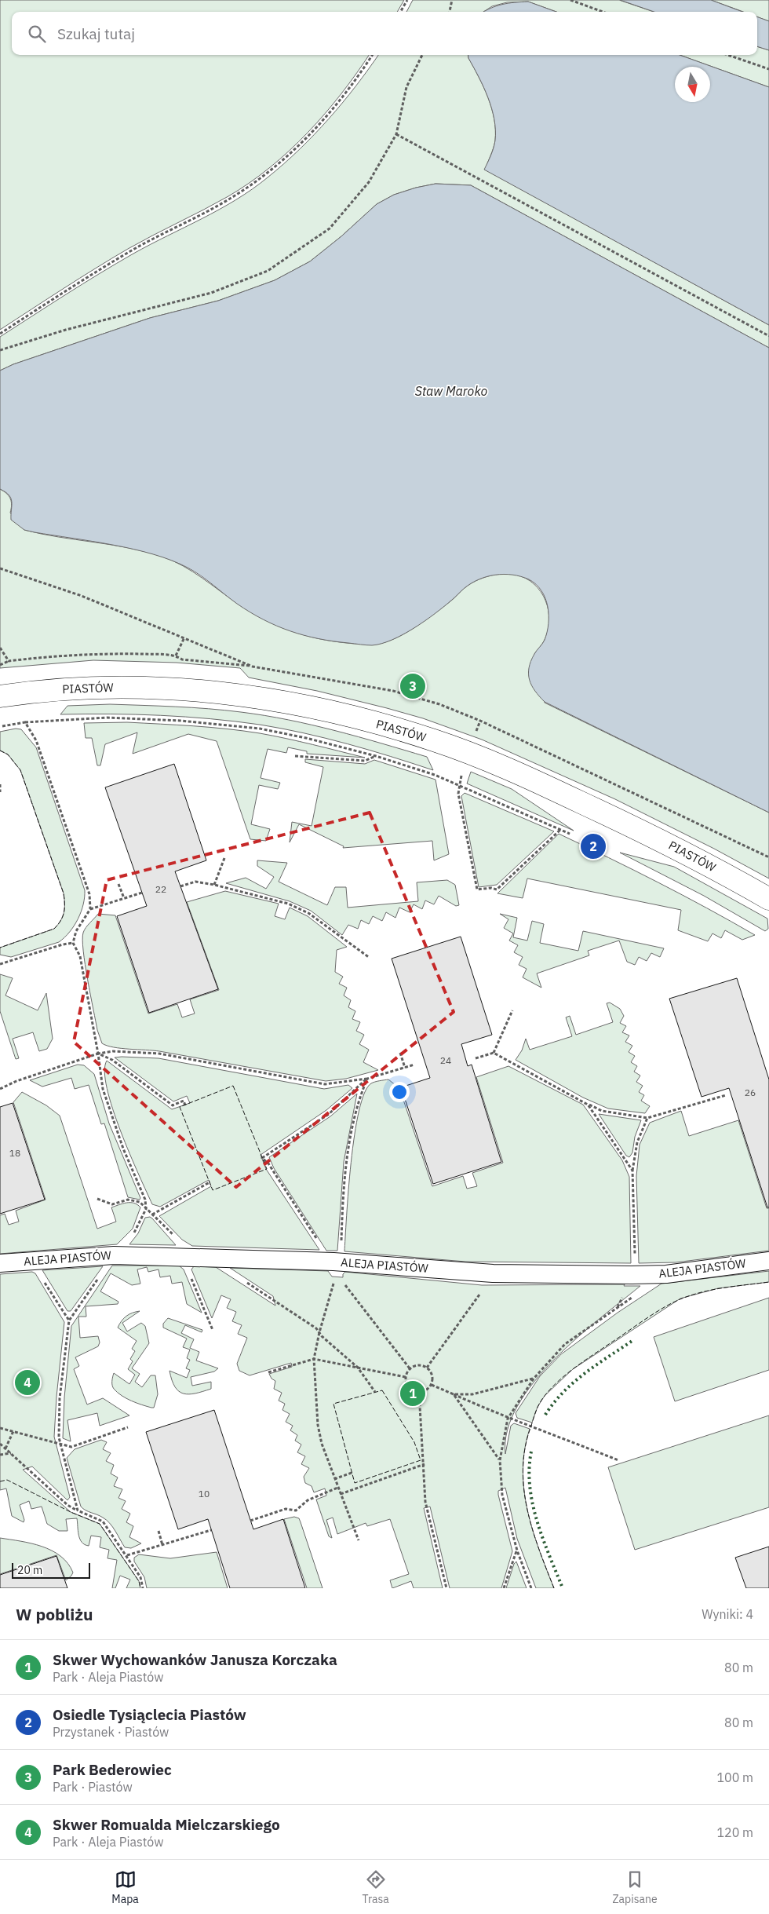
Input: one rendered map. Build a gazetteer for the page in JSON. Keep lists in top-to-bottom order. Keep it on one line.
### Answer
{"streets":{"street":["PIASTÓW","ALEJA PIASTÓW"]},"water":["Staw Maroko"],"house_numbers":["22","24","26","18","10"],"scale_bar":"20 m","north":"bottom","page":{"search":"Szukaj tutaj","pins":["3","2","4","1"],"scale":"20 m","heading":["W pobliżu","Wyniki: 4"],"list":[{"mark":"1","name":"Skwer Wychowanków Janusza Korczaka","note":"Park · Aleja Piastów","value":"80 m"},{"mark":"2","name":"Osiedle Tysiąclecia Piastów","note":"Przystanek · Piastów","value":"80 m"},{"mark":"3","name":"Park Bederowiec","note":"Park · Piastów","value":"100 m"},{"mark":"4","name":"Skwer Romualda Mielczarskiego","note":"Park · Aleja Piastów","value":"120 m"}],"nav":["Mapa","Trasa","Zapisane"]}}
